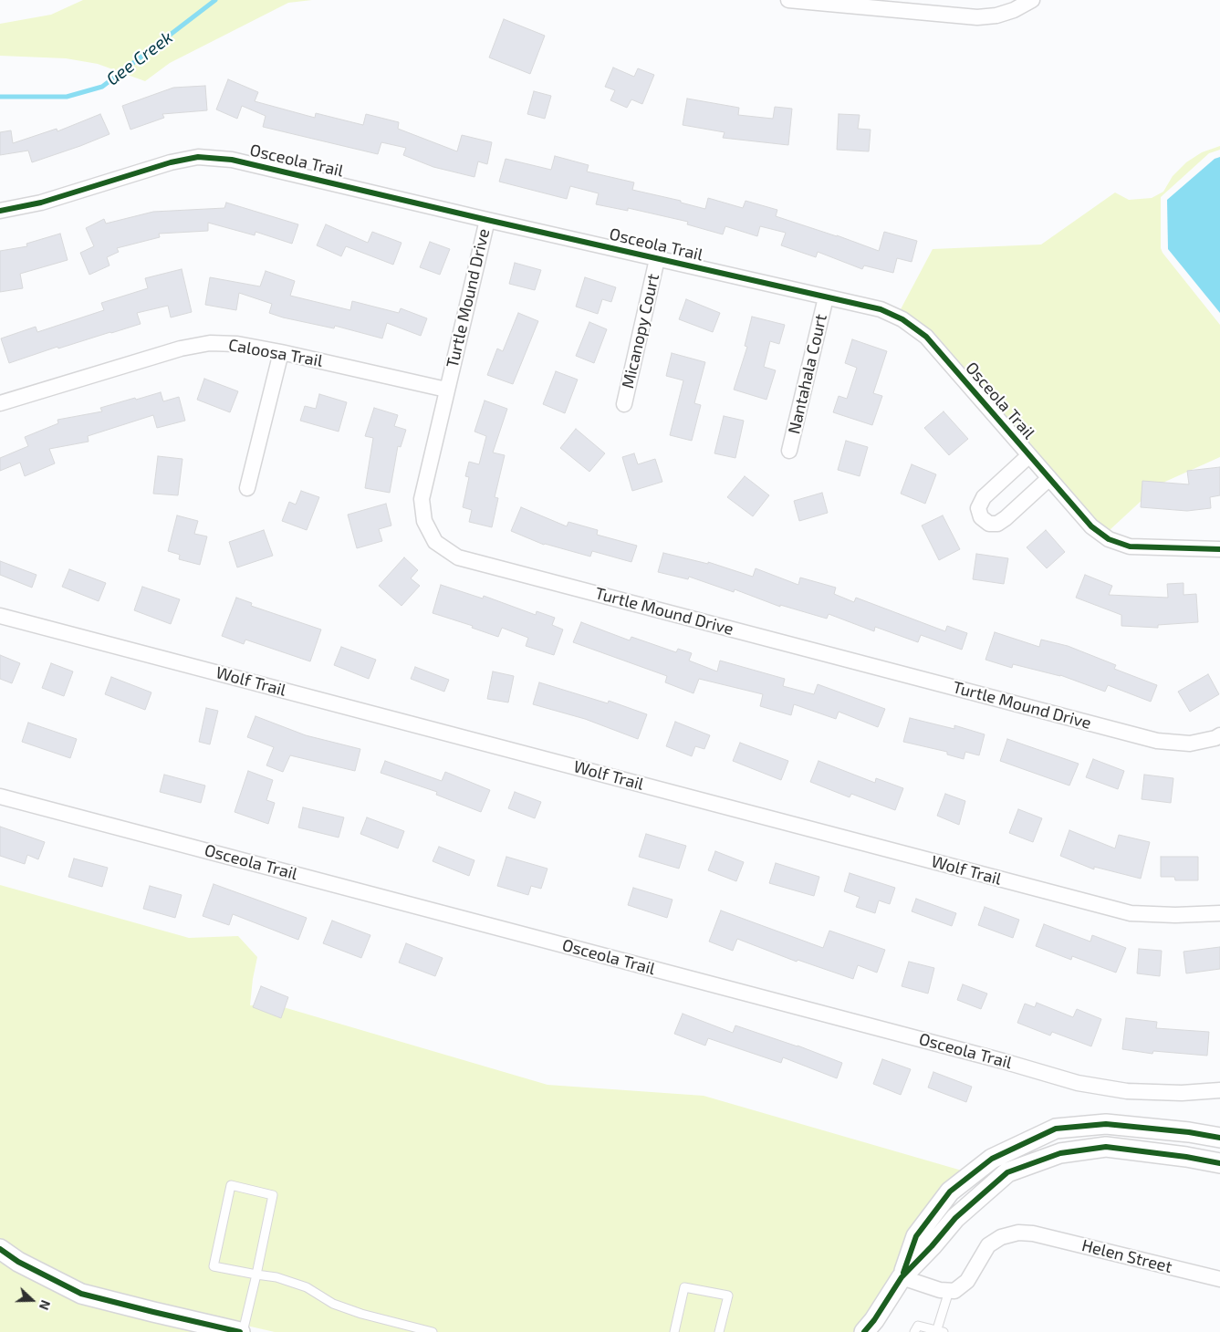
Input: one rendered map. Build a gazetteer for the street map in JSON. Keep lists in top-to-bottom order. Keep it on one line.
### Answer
{"streets":{"street":["Osceola Trail","Turtle Mound Drive","Micanopy Court","Caloosa Trail","Nantahala Court","Wolf Trail","Helen Street"]},"crossings":[["Osceola Trail","Turtle Mound Drive"],["Osceola Trail","Micanopy Court"],["Osceola Trail","Nantahala Court"],["Turtle Mound Drive","Caloosa Trail"]],"water":["Gee Creek"],"north":"right"}
